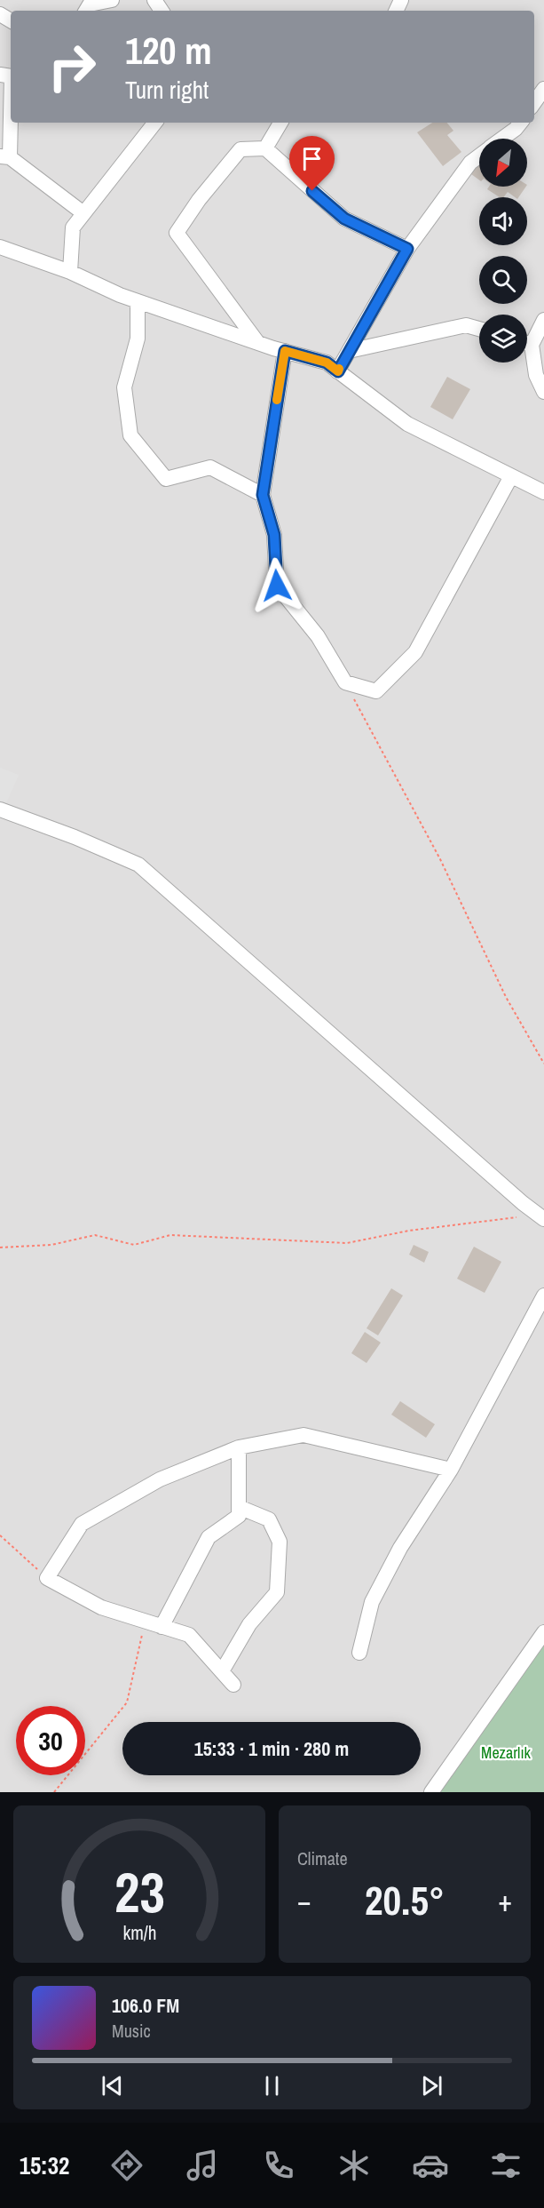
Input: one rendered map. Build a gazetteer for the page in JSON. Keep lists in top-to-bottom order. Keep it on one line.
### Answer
{"parks":["Mezarlık"],"north":"bottom left","page":{"turn":["120 m","Turn right"],"limit":"30","trip":"15:33 · 1 min · 280 m","tile":"Climate","heat":["−","20.5°","+"],"song":["106.0 FM","Music"],"tabs":"15:32","gauge":["23","km/h"]}}
